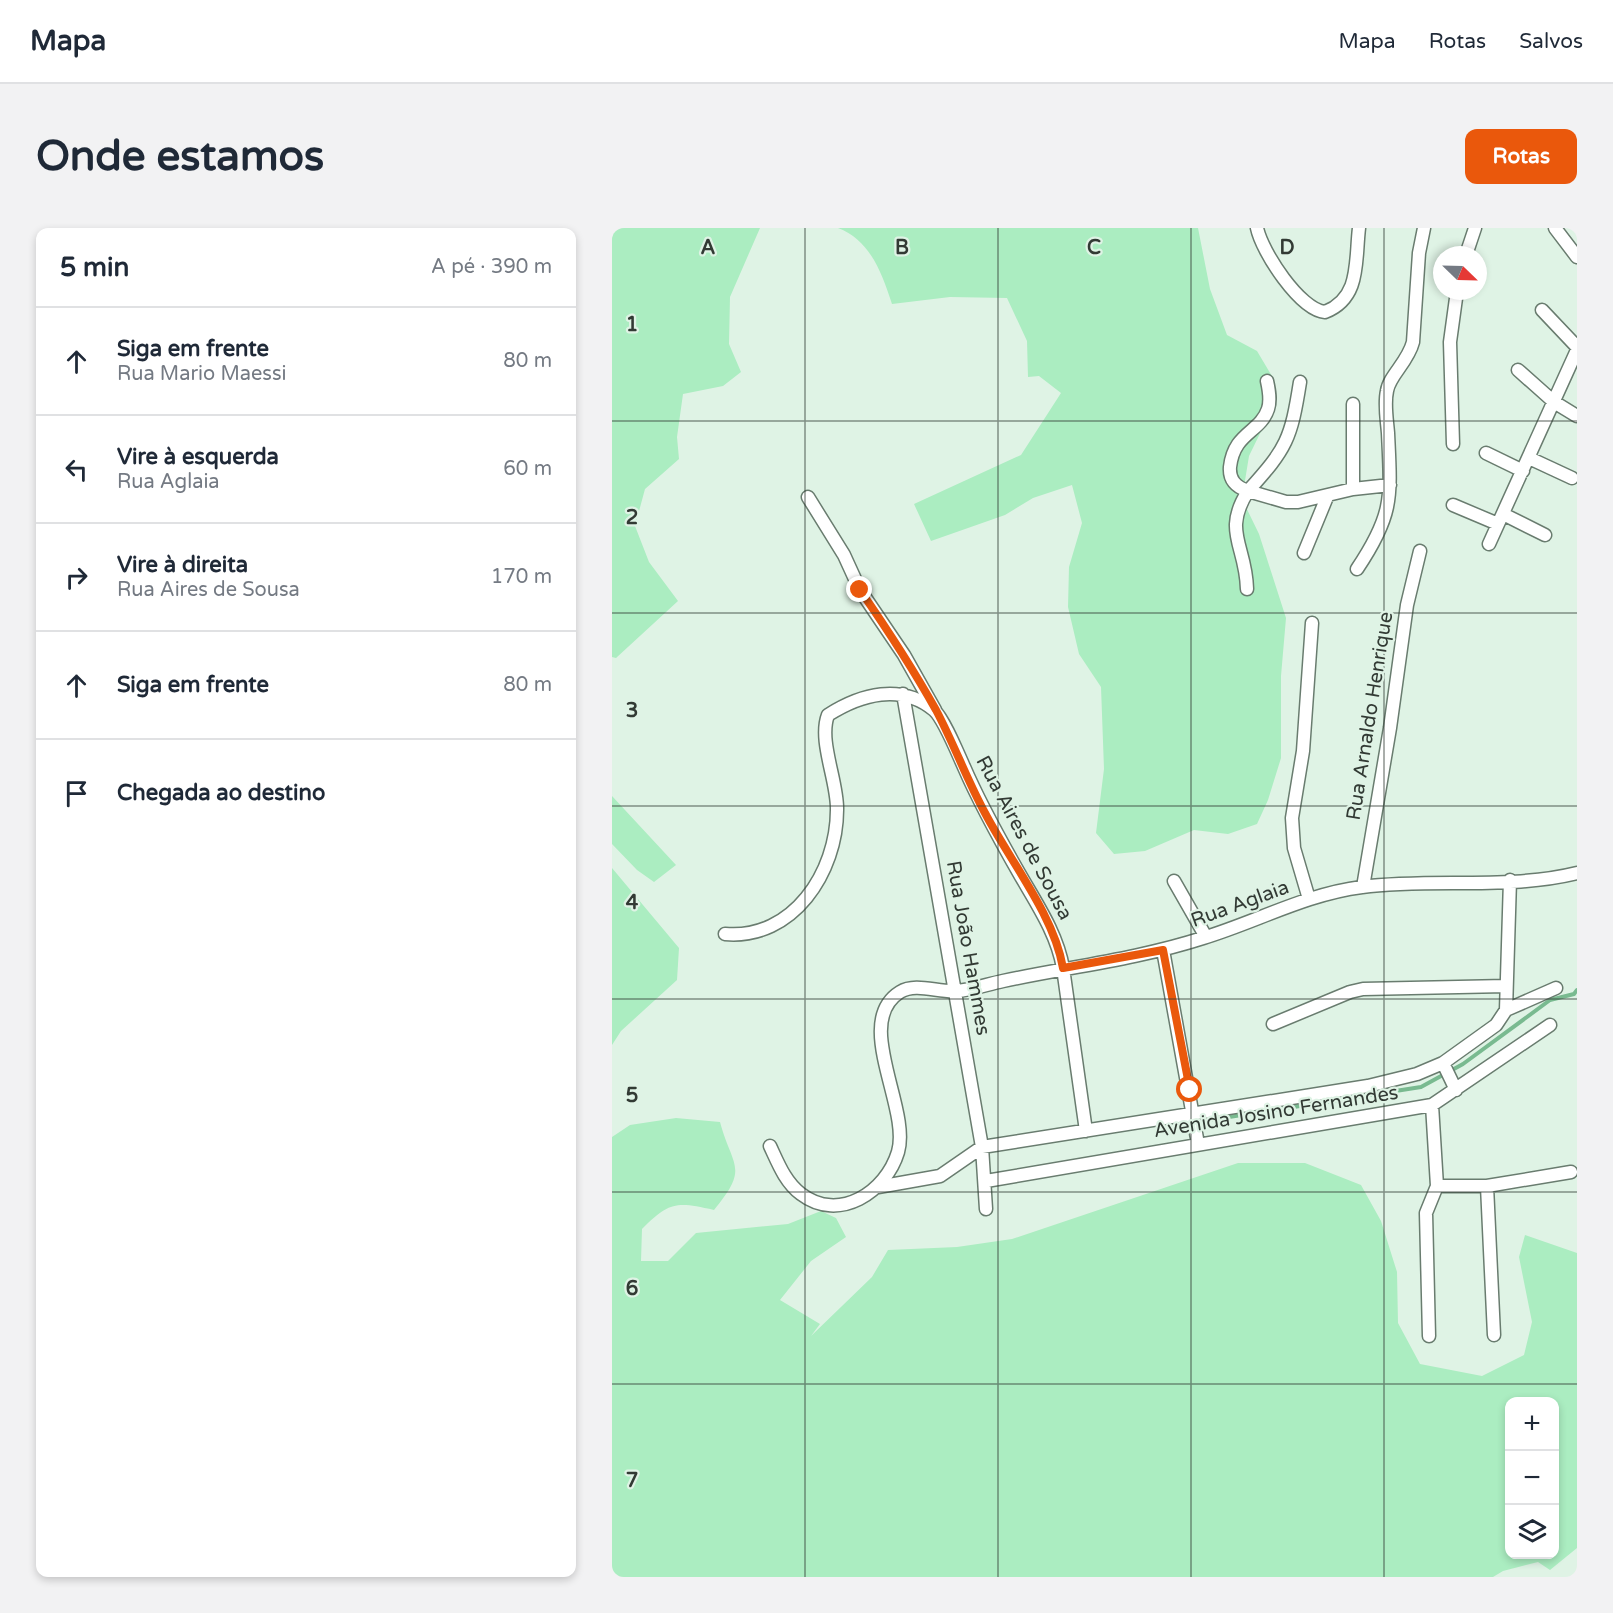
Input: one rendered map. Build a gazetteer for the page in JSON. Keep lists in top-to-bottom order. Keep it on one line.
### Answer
{"streets":{"street":["Rua Arnaldo Henrique","Rua Aires de Sousa","Rua Aglaia","Rua João Hammes","Avenida Josino Fernandes"]},"crossings":[["Rua Arnaldo Henrique","Rua Aglaia"],["Rua Aires de Sousa","Rua Aglaia"],["Rua Aires de Sousa","Avenida Josino Fernandes"],["Rua Aglaia","Rua João Hammes"],["Rua Aglaia","Avenida Josino Fernandes"],["Rua João Hammes","Avenida Josino Fernandes"]],"north":"bottom right","page":{"header":"Mapa","nav":["Mapa","Rotas","Salvos"],"buttons":"Rotas","title":"Onde estamos","heading":["5 min","A pé · 390 m"],"list":[["Siga em frente","Rua Mario Maessi","80 m"],["Vire à esquerda","Rua Aglaia","60 m"],["Vire à direita","Rua Aires de Sousa","170 m"],["Siga em frente","80 m"],"Chegada ao destino"],"map_buttons":["+","−"]},"grid":{"columns":["A","B","C","D"],"rows":["1","2","3","4","5","6","7"]}}
